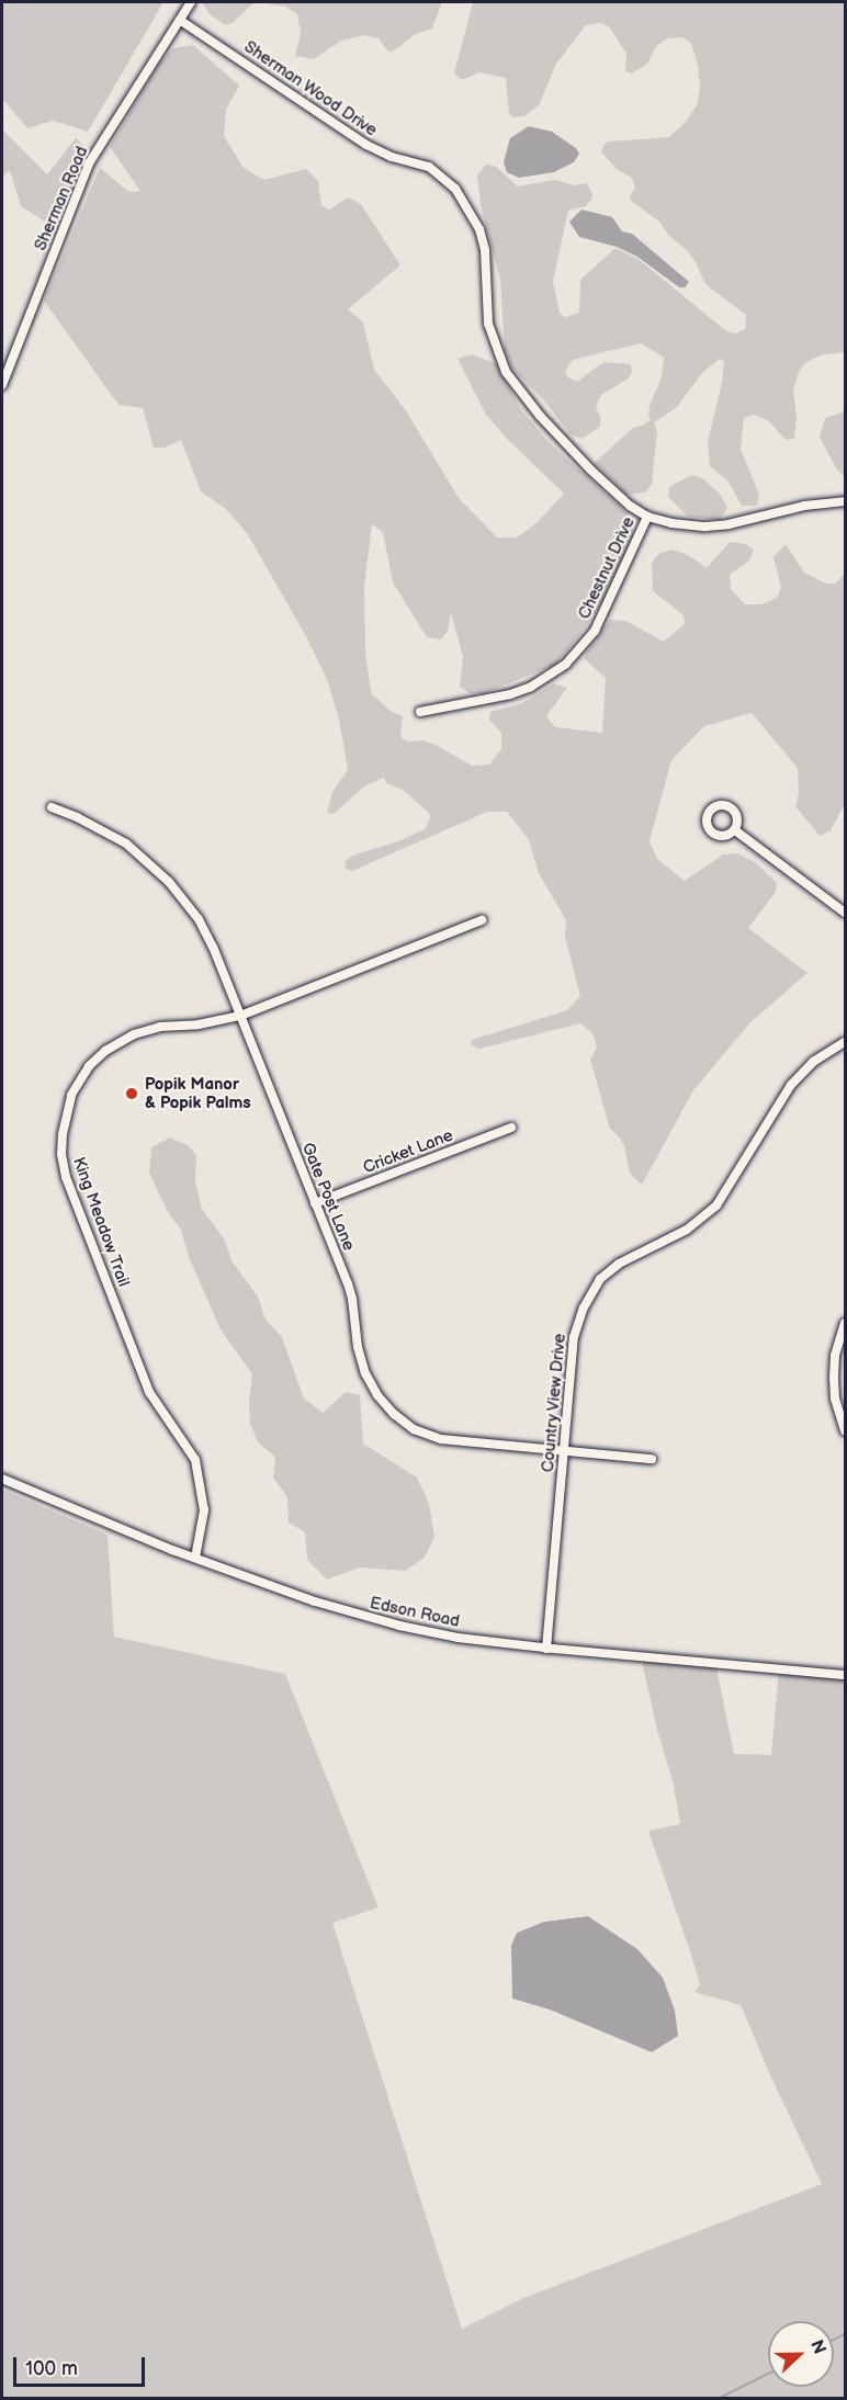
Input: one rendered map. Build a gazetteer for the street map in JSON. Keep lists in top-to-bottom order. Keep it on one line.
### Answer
{"streets":{"street":["Sherman Wood Drive","Sherman Road","Chestnut Drive","Cricket Lane","Gate Post Lane","King Meadow Trail","Country View Drive","Edson Road"]},"crossings":[["Sherman Wood Drive","Sherman Road"],["Sherman Wood Drive","Chestnut Drive"],["Cricket Lane","Gate Post Lane"],["Gate Post Lane","King Meadow Trail"],["Gate Post Lane","Country View Drive"],["King Meadow Trail","Edson Road"],["Country View Drive","Edson Road"]],"places":["Popik Manor & Popik Palms"],"scale_bar":"100 m","north":"right"}
